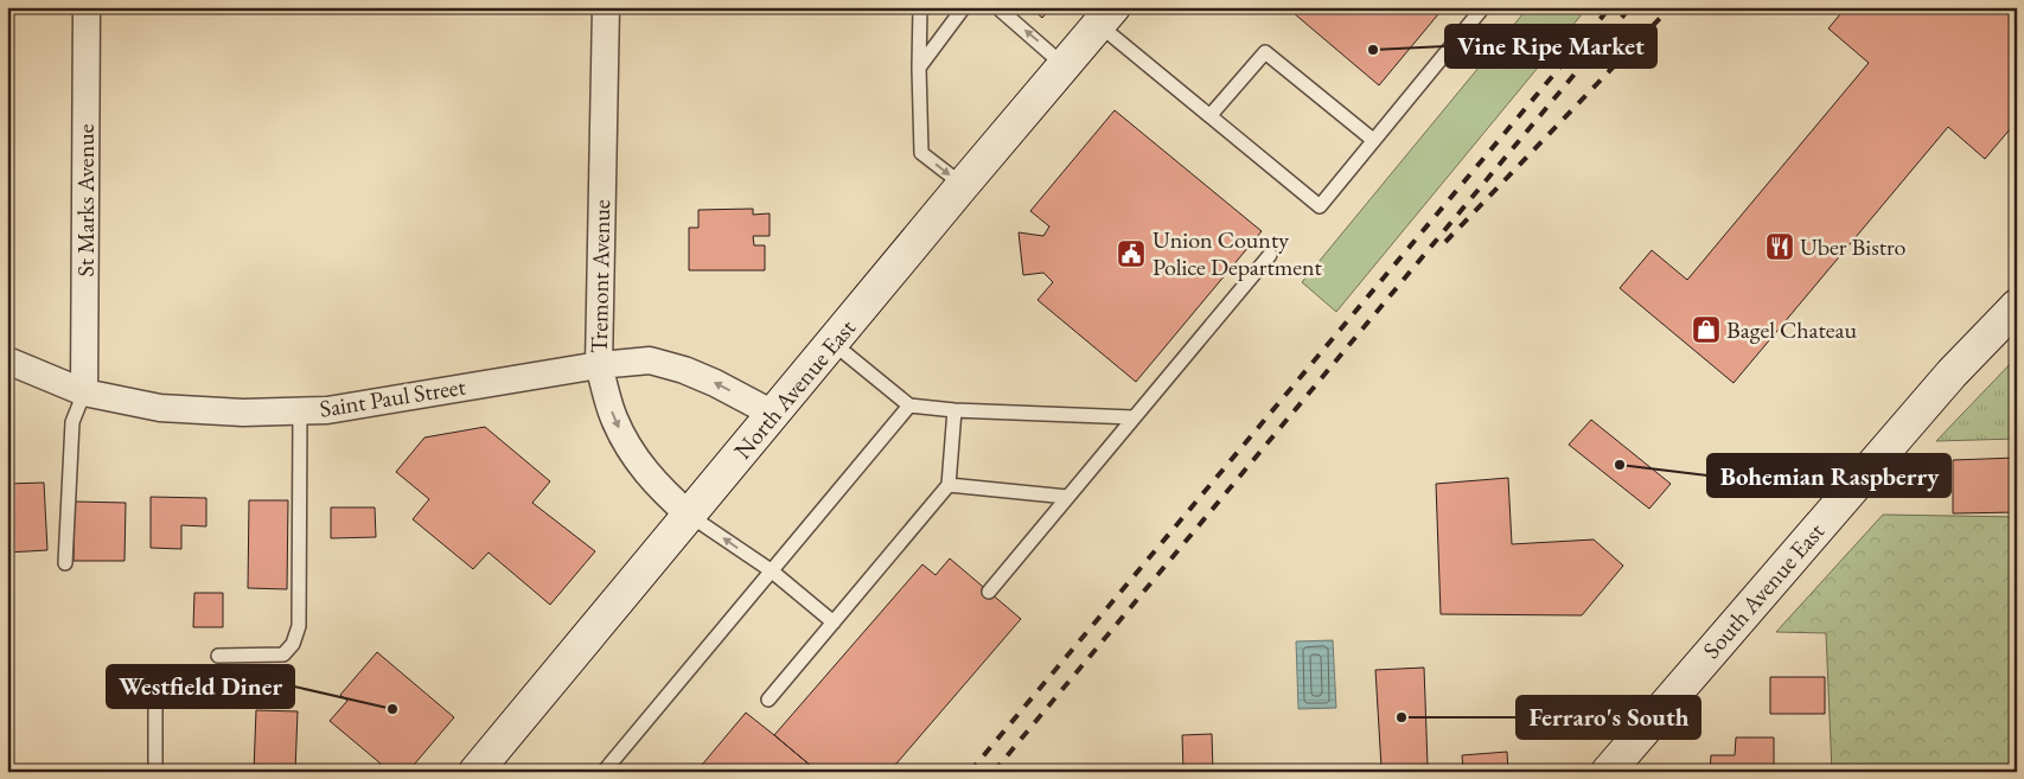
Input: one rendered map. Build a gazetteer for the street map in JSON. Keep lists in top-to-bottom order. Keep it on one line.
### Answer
{"streets":{"main road":["North Avenue East","South Avenue East"],"street":["St Marks Avenue","Tremont Avenue","Saint Paul Street"]},"crossings":[["St Marks Avenue","Saint Paul Street"],["Tremont Avenue","North Avenue East"],["Tremont Avenue","Saint Paul Street"],["North Avenue East","Saint Paul Street"]],"places":{"other":["Vine Ripe Market","Bohemian Raspberry","Westfield Diner","Ferraro's South"],"restaurant":["Uber Bistro"],"public building":["Union County Police Department"],"shop":["Bagel Chateau"]}}
